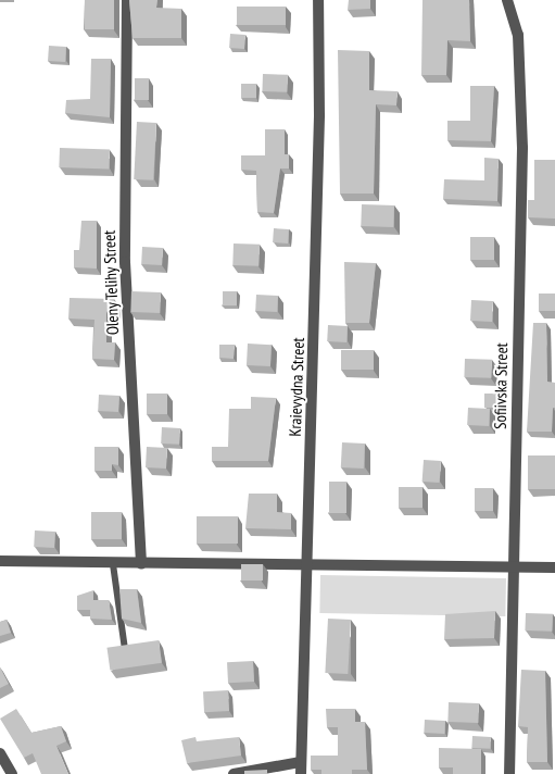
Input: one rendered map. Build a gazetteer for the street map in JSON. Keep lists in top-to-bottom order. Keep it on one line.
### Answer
{"streets":{"street":["Oleny Telihy Street","Sofiivska Street","Kraievydna Street"]}}
